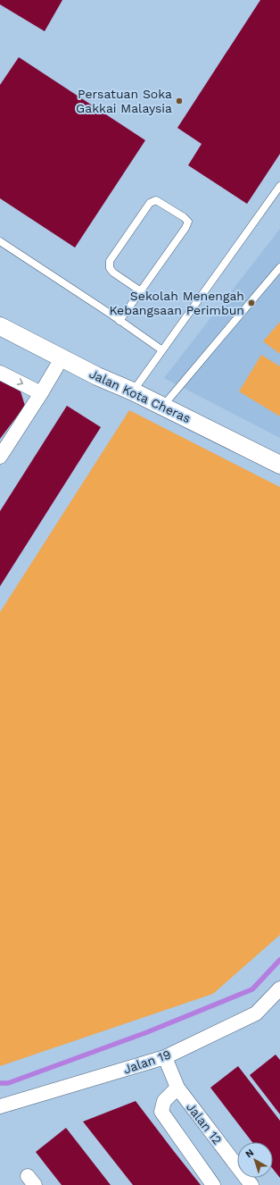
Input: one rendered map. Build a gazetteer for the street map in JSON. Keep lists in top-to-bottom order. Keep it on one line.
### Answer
{"streets":{"street":["Jalan Kota Cheras","Jalan 19","Jalan 12"]},"crossings":[["Jalan 19","Jalan 12"]],"places":["Persatuan Soka Gakkai Malaysia","Sekolah Menengah Kebangsaan Perimbun"],"north":"top left"}
